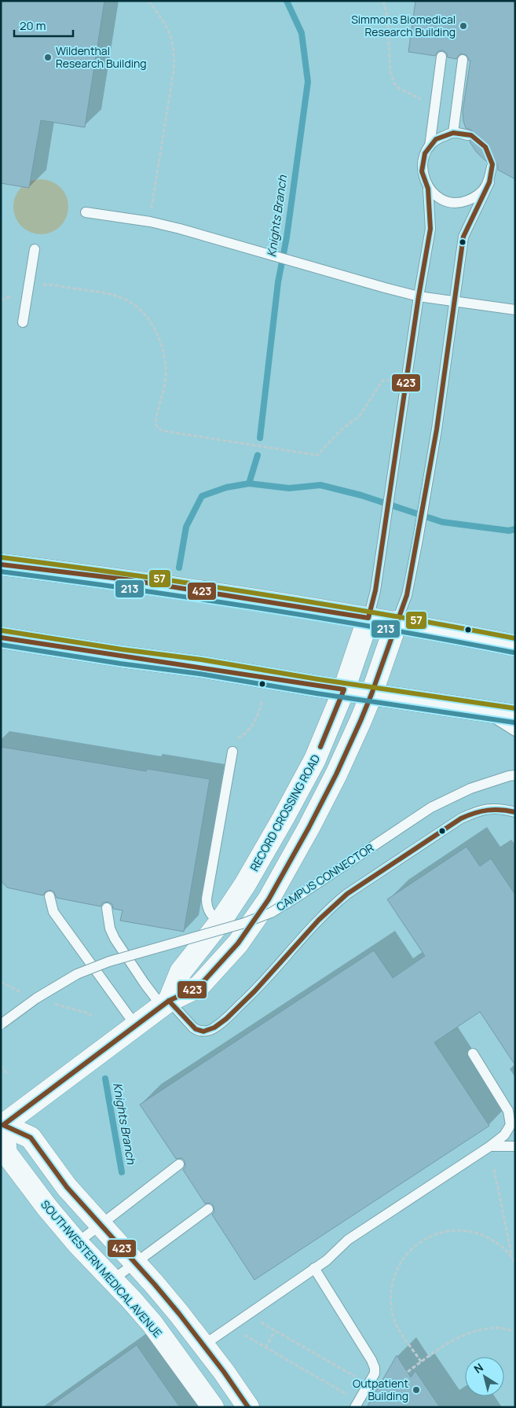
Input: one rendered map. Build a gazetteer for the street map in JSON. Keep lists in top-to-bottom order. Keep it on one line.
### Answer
{"streets":{"street":["RECORD CROSSING ROAD","SOUTHWESTERN MEDICAL AVENUE"],"lane":["CAMPUS CONNECTOR"]},"water":["Knights Branch"],"places":["Simmons Biomedical Research Building","Wildenthal Research Building","Outpatient Building"],"lines":["transit line 423","transit line 57","transit line 213"],"scale_bar":"20 m","north":"top left"}
